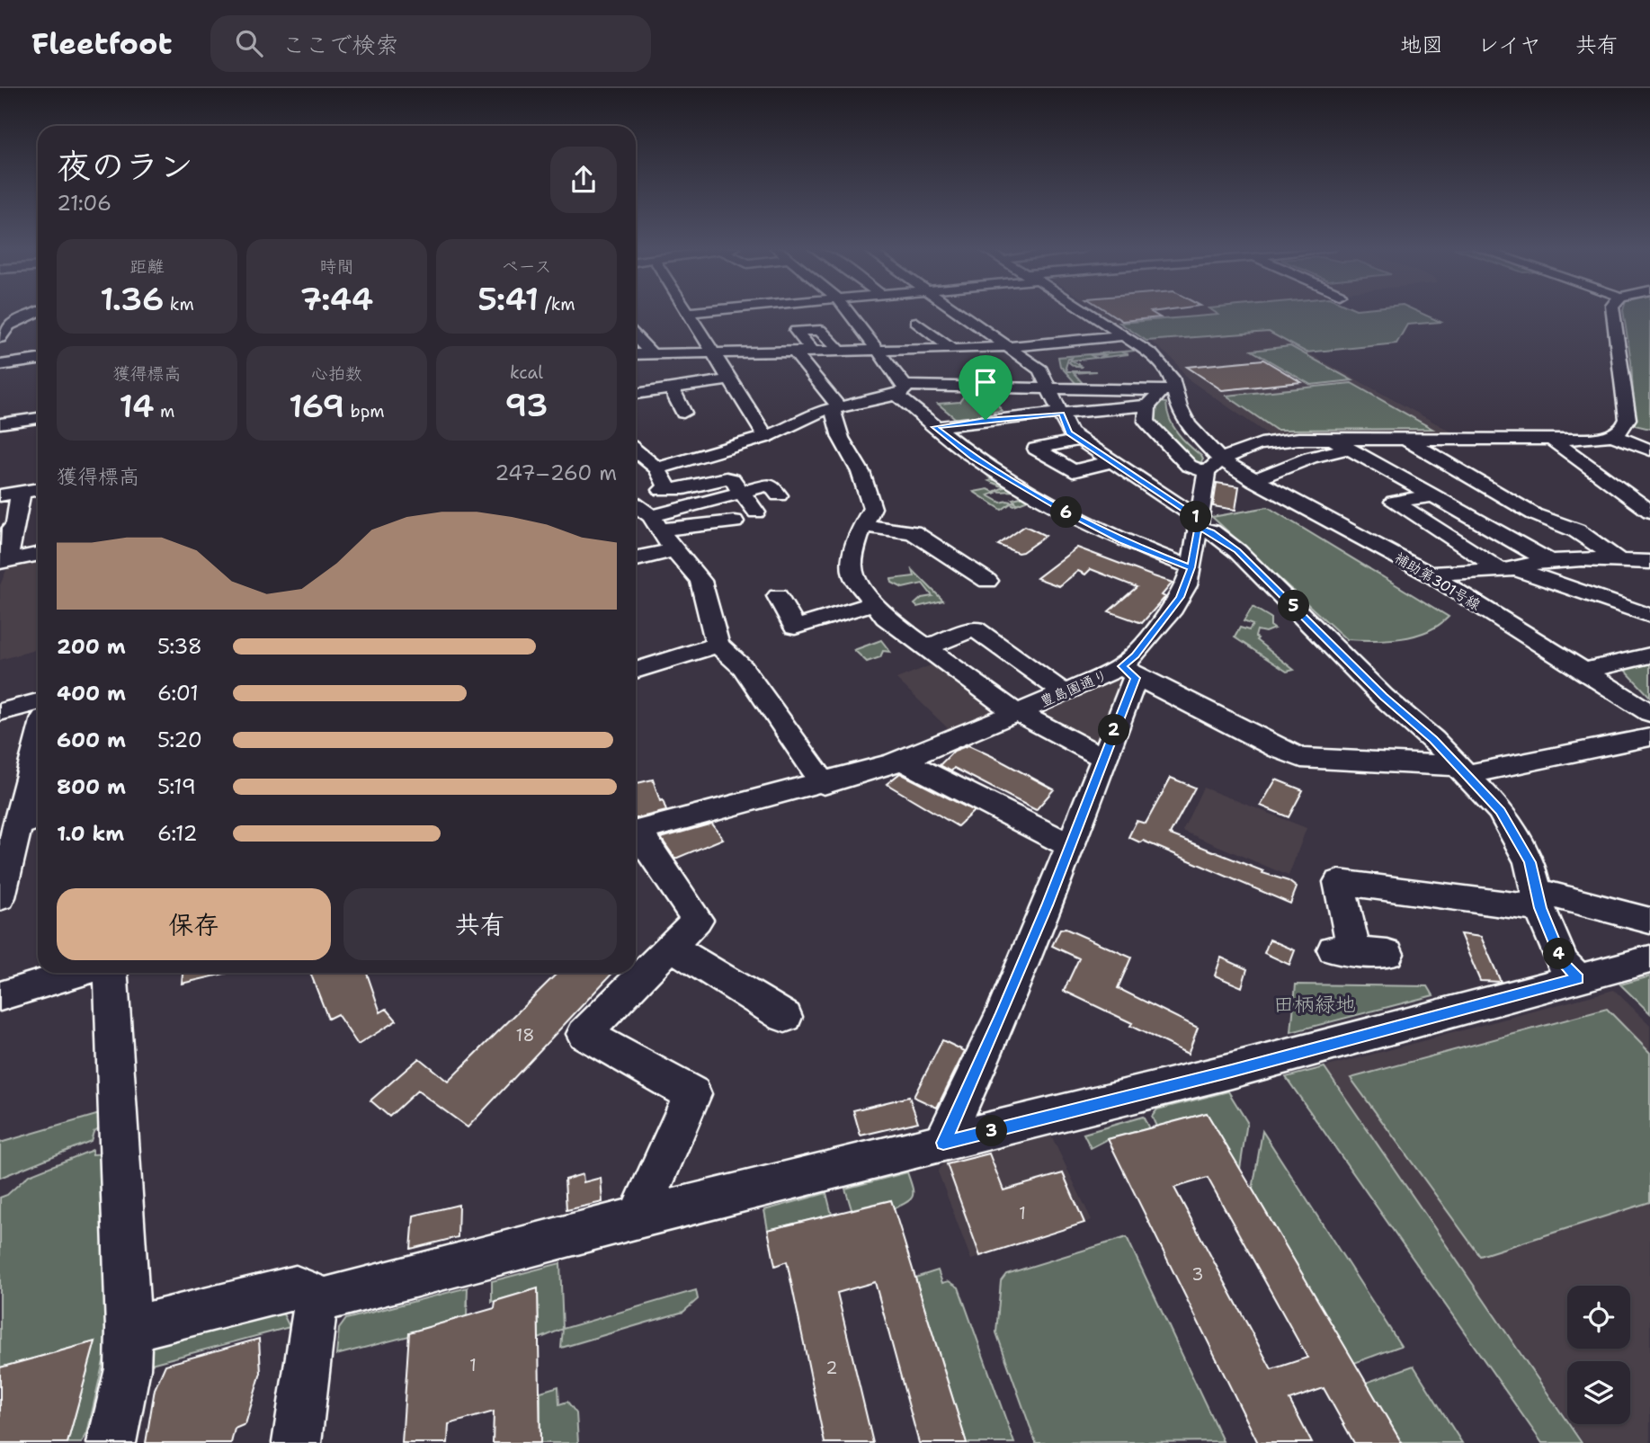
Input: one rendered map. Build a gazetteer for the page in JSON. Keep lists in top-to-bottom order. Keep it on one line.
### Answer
{"streets":{"street":["補助第301号線","豊島園通り"]},"crossings":[["補助第301号線","豊島園通り"]],"parks":["田柄緑地"],"house_numbers":["18","1","3","1","2"],"page":{"header":"Fleetfoot","search":"ここで検索","nav":["地図","レイヤ","共有"],"heading":["夜のラン","21:06"],"stats":[["距離","1.36 km"],["時間","7:44"],["ペース","5:41 /km"],["獲得標高","14 m"],["心拍数","169 bpm"],["kcal","93"]],"chart":["獲得標高","247–260 m"],"pins":["6","1","5","2","4","3"],"list":[{"name":"200 m","note":"5:38"},{"name":"400 m","note":"6:01"},{"name":"600 m","note":"5:20"},{"name":"800 m","note":"5:19"},{"name":"1.0 km","note":"6:12"}],"buttons":["保存","共有"]}}
